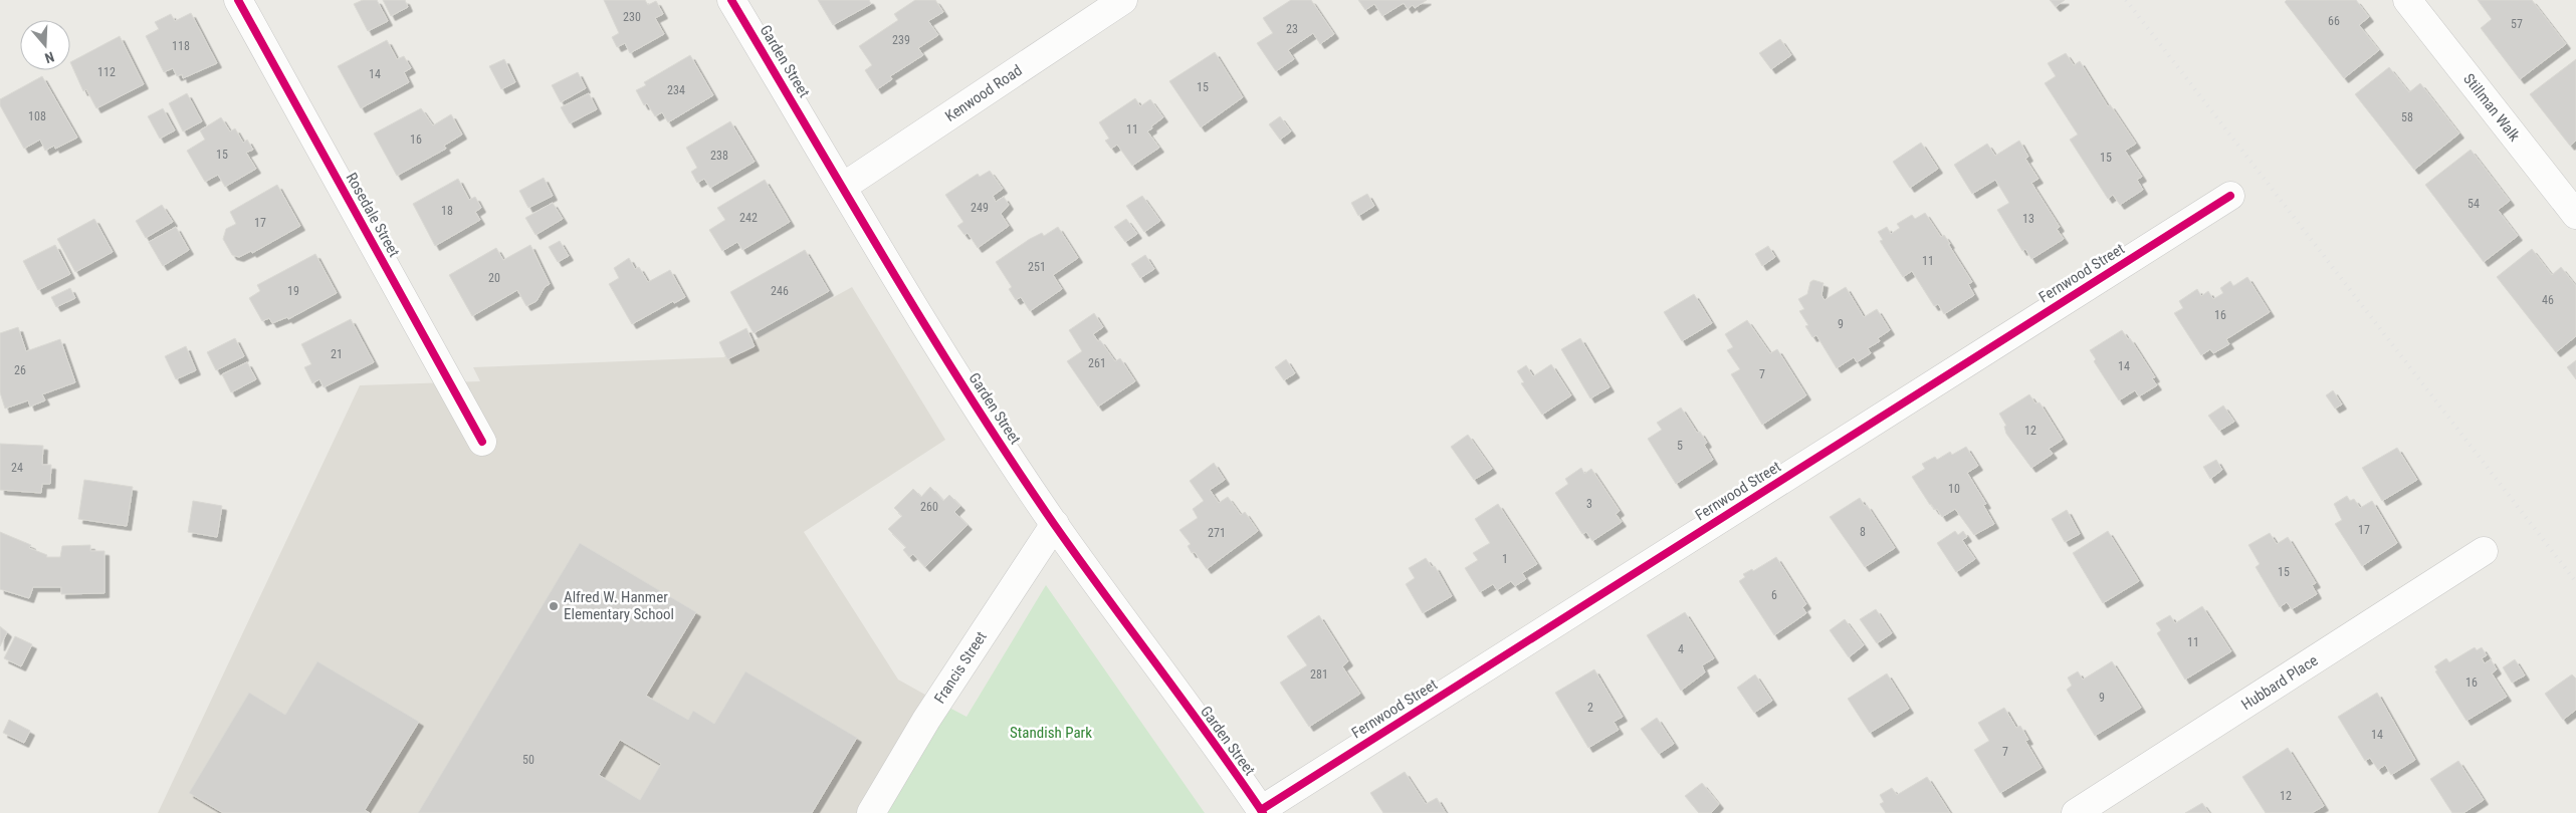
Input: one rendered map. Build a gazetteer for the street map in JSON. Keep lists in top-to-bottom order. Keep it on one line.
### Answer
{"streets":{"street":["Garden Street","Kenwood Road","Stillman Walk","Rosedale Street","Fernwood Street","Francis Street","Hubbard Place"]},"crossings":[["Garden Street","Kenwood Road"],["Garden Street","Fernwood Street"],["Garden Street","Francis Street"]],"parks":["Standish Park"],"places":["Alfred W. Hanmer Elementary School"],"house_numbers":["230","66","57","23","239","118","112","14","15","234","108","58","11","16","15","238","15","54","249","18","242","13","17","11","251","20","19","246","46","16","9","21","261","14","26","7","12","5","24","10","3","260","17","8","271","1","15","6","11","4","281","16","9","2","14","7","50","12"],"north":"bottom"}
